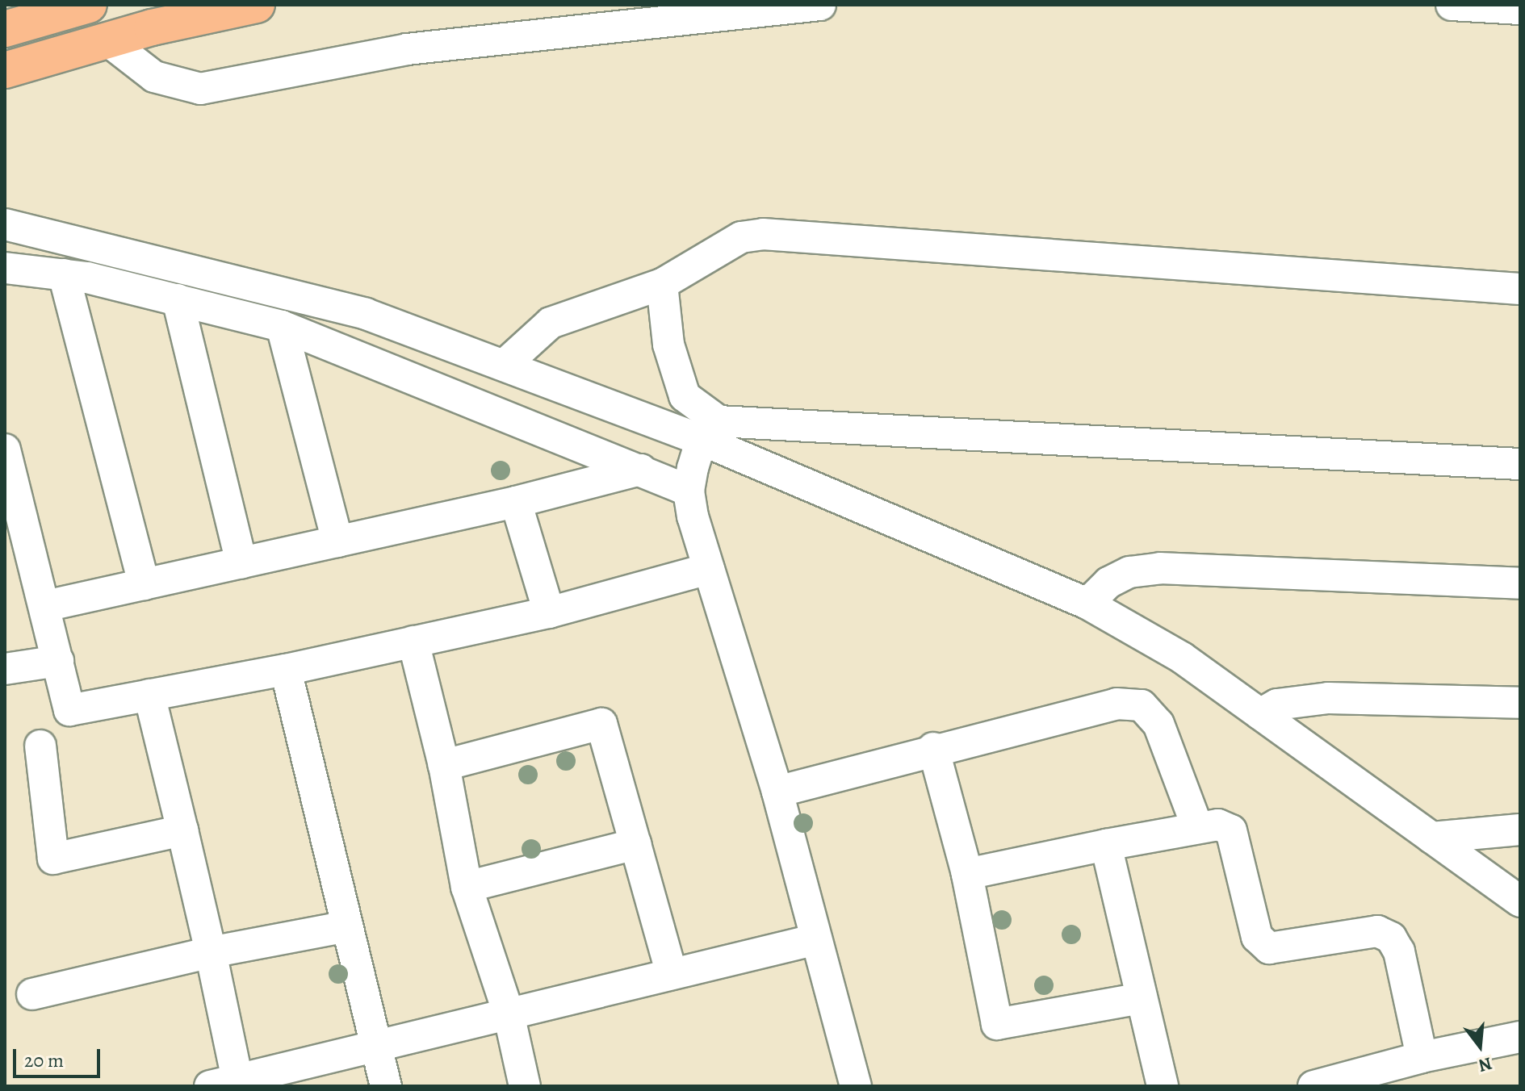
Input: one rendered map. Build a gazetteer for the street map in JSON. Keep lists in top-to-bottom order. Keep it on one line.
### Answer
{"scale_bar":"20 m","north":"bottom"}
